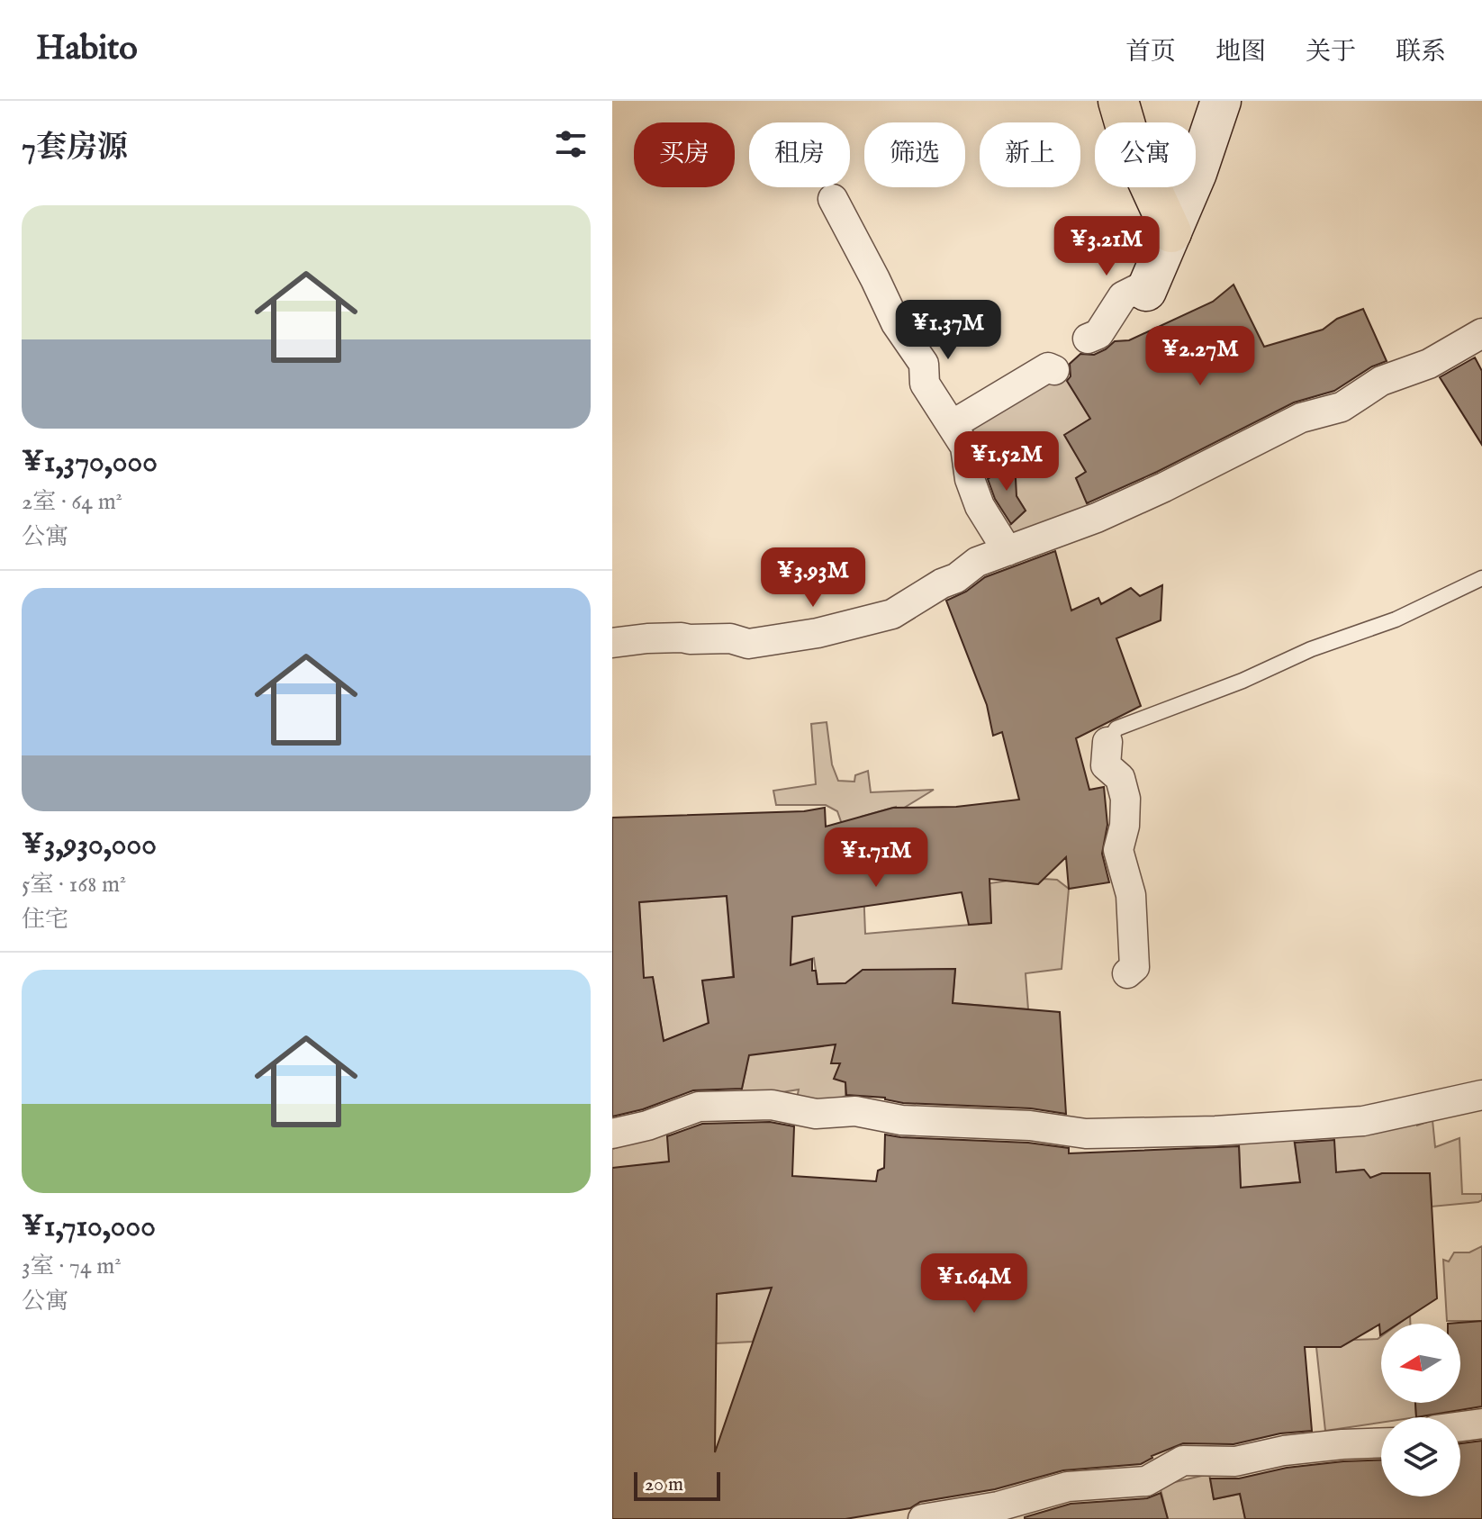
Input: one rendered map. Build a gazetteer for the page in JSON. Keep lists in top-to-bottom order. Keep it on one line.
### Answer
{"scale_bar":"20 m","north":"left","page":{"header":"Habito","nav":["首页","地图","关于","联系"],"heading":"7套房源","chip":["买房","租房","筛选","新上","公寓"],"list":[{"name":"¥1,370,000","note":"2室 · 64 m² · 公寓"},{"name":"¥3,930,000","note":"5室 · 168 m² · 住宅"},{"name":"¥1,710,000","note":"3室 · 74 m² · 公寓"}],"price":["¥3.21M","¥1.37M","¥2.27M","¥1.52M","¥3.93M","¥1.71M","¥1.64M"],"scale":"20 m"}}
